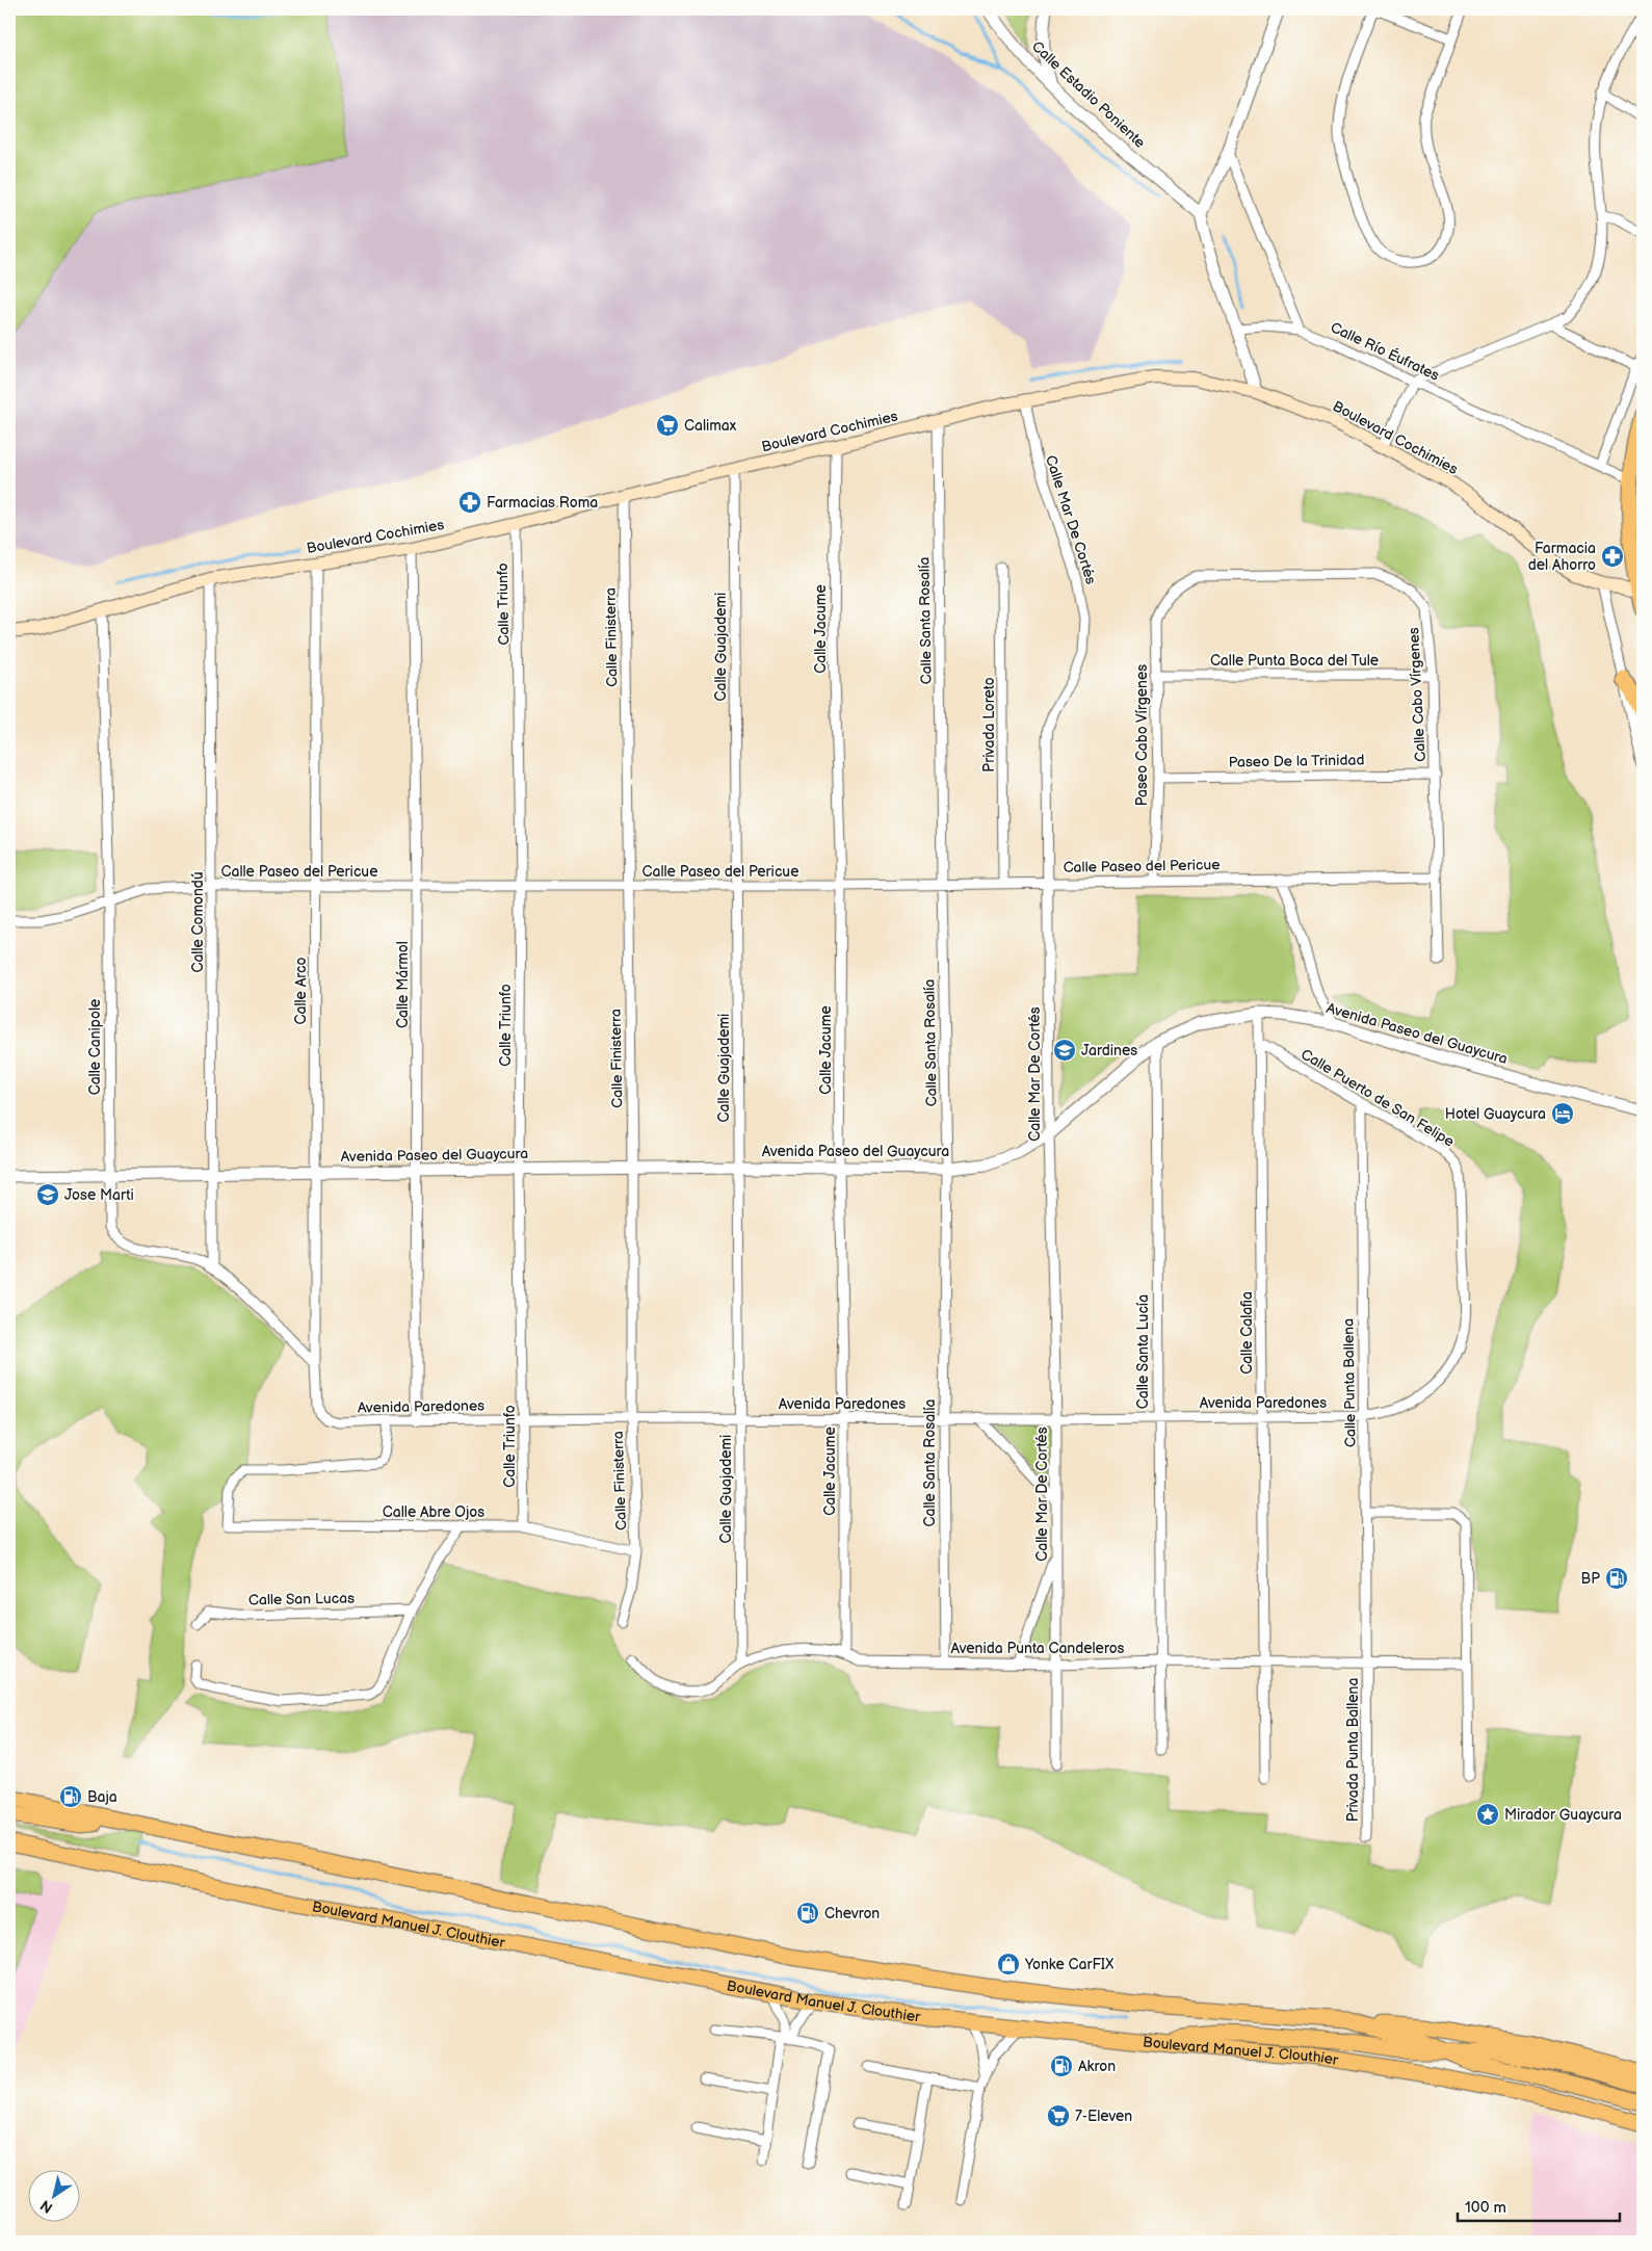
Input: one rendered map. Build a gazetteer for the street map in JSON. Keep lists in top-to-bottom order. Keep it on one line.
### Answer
{"streets":{"main road":["Boulevard Cochimies","Boulevard Manuel J. Clouthier"],"street":["Calle Estadio Poniente","Calle Río Éufrates","Calle Mar De Cortés","Calle Triunfo","Calle Santa Rosalía","Calle Jacume","Calle Finisterra","Calle Guajademi","Calle Punta Boca del Tule","Calle Cabo Vírgenes","Privada Loreto","Paseo Cabo Vírgenes","Paseo De la Trinidad","Calle Paseo del Pericue","Calle Comondú","Calle Mármol","Calle Arco","Avenida Paseo del Guaycura","Calle Canipole","Calle Puerto de San Felipe","Calle Calafia","Calle Santa Lucía","Calle Punta Ballena","Avenida Paredones","Calle Abre Ojos","Calle San Lucas","Avenida Punta Candeleros","Privada Punta Ballena"]},"crossings":[["Boulevard Cochimies","Calle Mar De Cortés"],["Boulevard Cochimies","Calle Triunfo"],["Boulevard Cochimies","Calle Santa Rosalía"],["Boulevard Cochimies","Calle Jacume"],["Boulevard Cochimies","Calle Finisterra"],["Boulevard Cochimies","Calle Guajademi"],["Boulevard Cochimies","Calle Comondú"],["Boulevard Cochimies","Calle Mármol"],["Boulevard Cochimies","Calle Arco"],["Boulevard Cochimies","Calle Canipole"],["Calle Mar De Cortés","Calle Paseo del Pericue"],["Calle Mar De Cortés","Avenida Paseo del Guaycura"],["Calle Mar De Cortés","Avenida Paredones"],["Calle Mar De Cortés","Avenida Punta Candeleros"],["Calle Triunfo","Calle Paseo del Pericue"],["Calle Triunfo","Avenida Paseo del Guaycura"],["Calle Triunfo","Avenida Paredones"],["Calle Triunfo","Calle Abre Ojos"],["Calle Santa Rosalía","Calle Paseo del Pericue"],["Calle Santa Rosalía","Avenida Paseo del Guaycura"],["Calle Santa Rosalía","Avenida Paredones"],["Calle Santa Rosalía","Avenida Punta Candeleros"],["Calle Jacume","Calle Paseo del Pericue"],["Calle Jacume","Avenida Paseo del Guaycura"],["Calle Jacume","Avenida Paredones"],["Calle Jacume","Avenida Punta Candeleros"],["Calle Finisterra","Calle Paseo del Pericue"],["Calle Finisterra","Avenida Paseo del Guaycura"],["Calle Finisterra","Avenida Paredones"],["Calle Finisterra","Calle Abre Ojos"],["Calle Guajademi","Calle Paseo del Pericue"],["Calle Guajademi","Avenida Paseo del Guaycura"],["Calle Guajademi","Avenida Paredones"],["Calle Guajademi","Avenida Punta Candeleros"],["Calle Punta Boca del Tule","Calle Cabo Vírgenes"],["Calle Punta Boca del Tule","Paseo Cabo Vírgenes"],["Calle Cabo Vírgenes","Paseo Cabo Vírgenes"],["Calle Cabo Vírgenes","Paseo De la Trinidad"],["Calle Cabo Vírgenes","Calle Paseo del Pericue"],["Privada Loreto","Calle Paseo del Pericue"],["Paseo Cabo Vírgenes","Paseo De la Trinidad"],["Paseo Cabo Vírgenes","Calle Paseo del Pericue"],["Calle Paseo del Pericue","Calle Comondú"],["Calle Paseo del Pericue","Calle Mármol"],["Calle Paseo del Pericue","Calle Arco"],["Calle Paseo del Pericue","Calle Canipole"],["Calle Comondú","Avenida Paseo del Guaycura"],["Calle Comondú","Calle Canipole"],["Calle Mármol","Avenida Paseo del Guaycura"],["Calle Mármol","Avenida Paredones"],["Calle Arco","Avenida Paseo del Guaycura"],["Calle Arco","Calle Canipole"],["Calle Arco","Avenida Paredones"],["Avenida Paseo del Guaycura","Calle Canipole"],["Avenida Paseo del Guaycura","Calle Calafia"],["Avenida Paseo del Guaycura","Calle Santa Lucía"],["Calle Puerto de San Felipe","Calle Calafia"],["Calle Puerto de San Felipe","Calle Punta Ballena"],["Calle Puerto de San Felipe","Avenida Paredones"],["Calle Calafia","Avenida Paredones"],["Calle Calafia","Avenida Punta Candeleros"],["Calle Santa Lucía","Avenida Paredones"],["Calle Santa Lucía","Avenida Punta Candeleros"],["Calle Punta Ballena","Avenida Paredones"],["Calle Punta Ballena","Avenida Punta Candeleros"],["Calle Punta Ballena","Privada Punta Ballena"],["Avenida Paredones","Calle Abre Ojos"],["Avenida Punta Candeleros","Privada Punta Ballena"]],"places":{"supermarket":["Calimax","7-Eleven"],"pharmacy":["Farmacias Roma","Farmacia del Ahorro"],"school or university":["Jardines","Jose Marti"],"hotel":["Hotel Guaycura"],"fuel station":["BP","Baja","Chevron","Akron"],"place":["Mirador Guaycura"],"shop":["Yonke CarFIX"]},"scale_bar":"100 m","north":"bottom left"}
